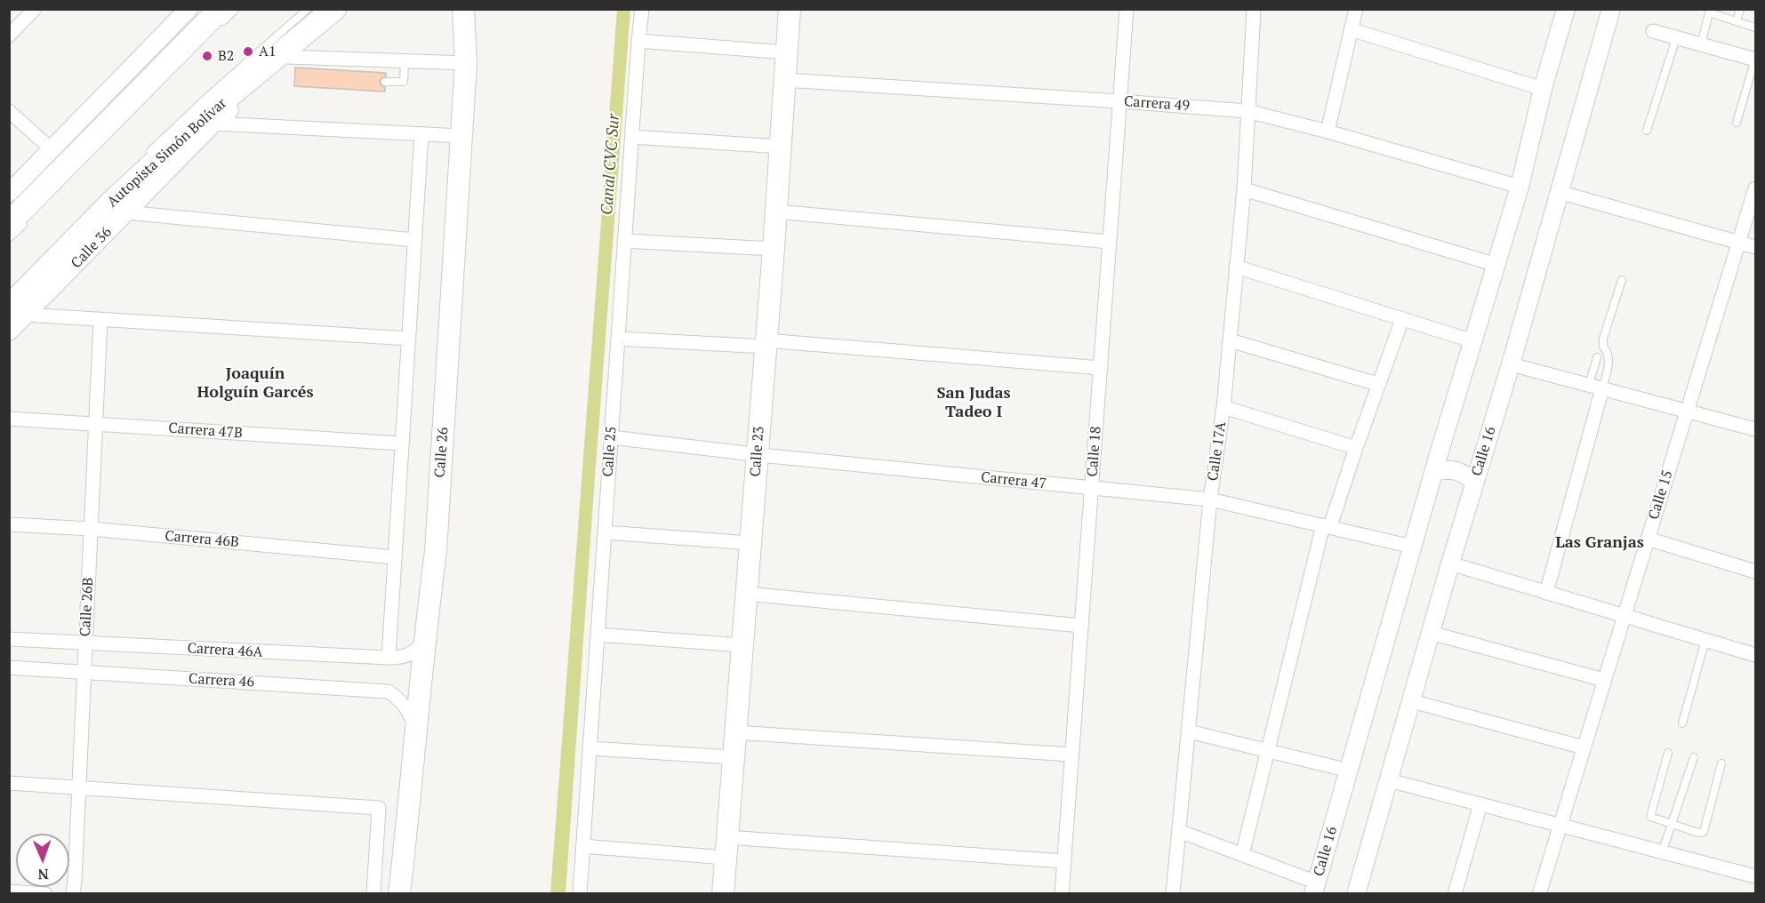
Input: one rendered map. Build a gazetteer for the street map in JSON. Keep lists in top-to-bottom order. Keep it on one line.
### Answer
{"streets":{"highway":["Autopista Simón Bolívar"],"main road":["Calle 23","Calle 26"],"street":["Carrera 49","Calle 36","Carrera 47B","Calle 25","Calle 18","Calle 17A","Calle 16","Carrera 47","Calle 15","Carrera 46B","Calle 26B","Carrera 46A","Carrera 46"]},"crossings":[["Carrera 49","Calle 23"],["Carrera 49","Calle 18"],["Carrera 49","Calle 17A"],["Carrera 49","Calle 16"],["Autopista Simón Bolívar","Calle 36"],["Carrera 47B","Calle 26B"],["Calle 25","Carrera 47"],["Calle 23","Carrera 47"],["Calle 18","Carrera 47"],["Calle 17A","Carrera 47"],["Calle 16","Carrera 47"],["Calle 26","Carrera 46A"],["Calle 26","Carrera 46"],["Carrera 46B","Calle 26B"],["Calle 26B","Carrera 46A"],["Calle 26B","Carrera 46"]],"districts":["Joaquín Holguín Garcés","San Judas Tadeo I","Las Granjas"],"water":["Canal CVC Sur"],"places":["A1","B2"],"north":"bottom"}
